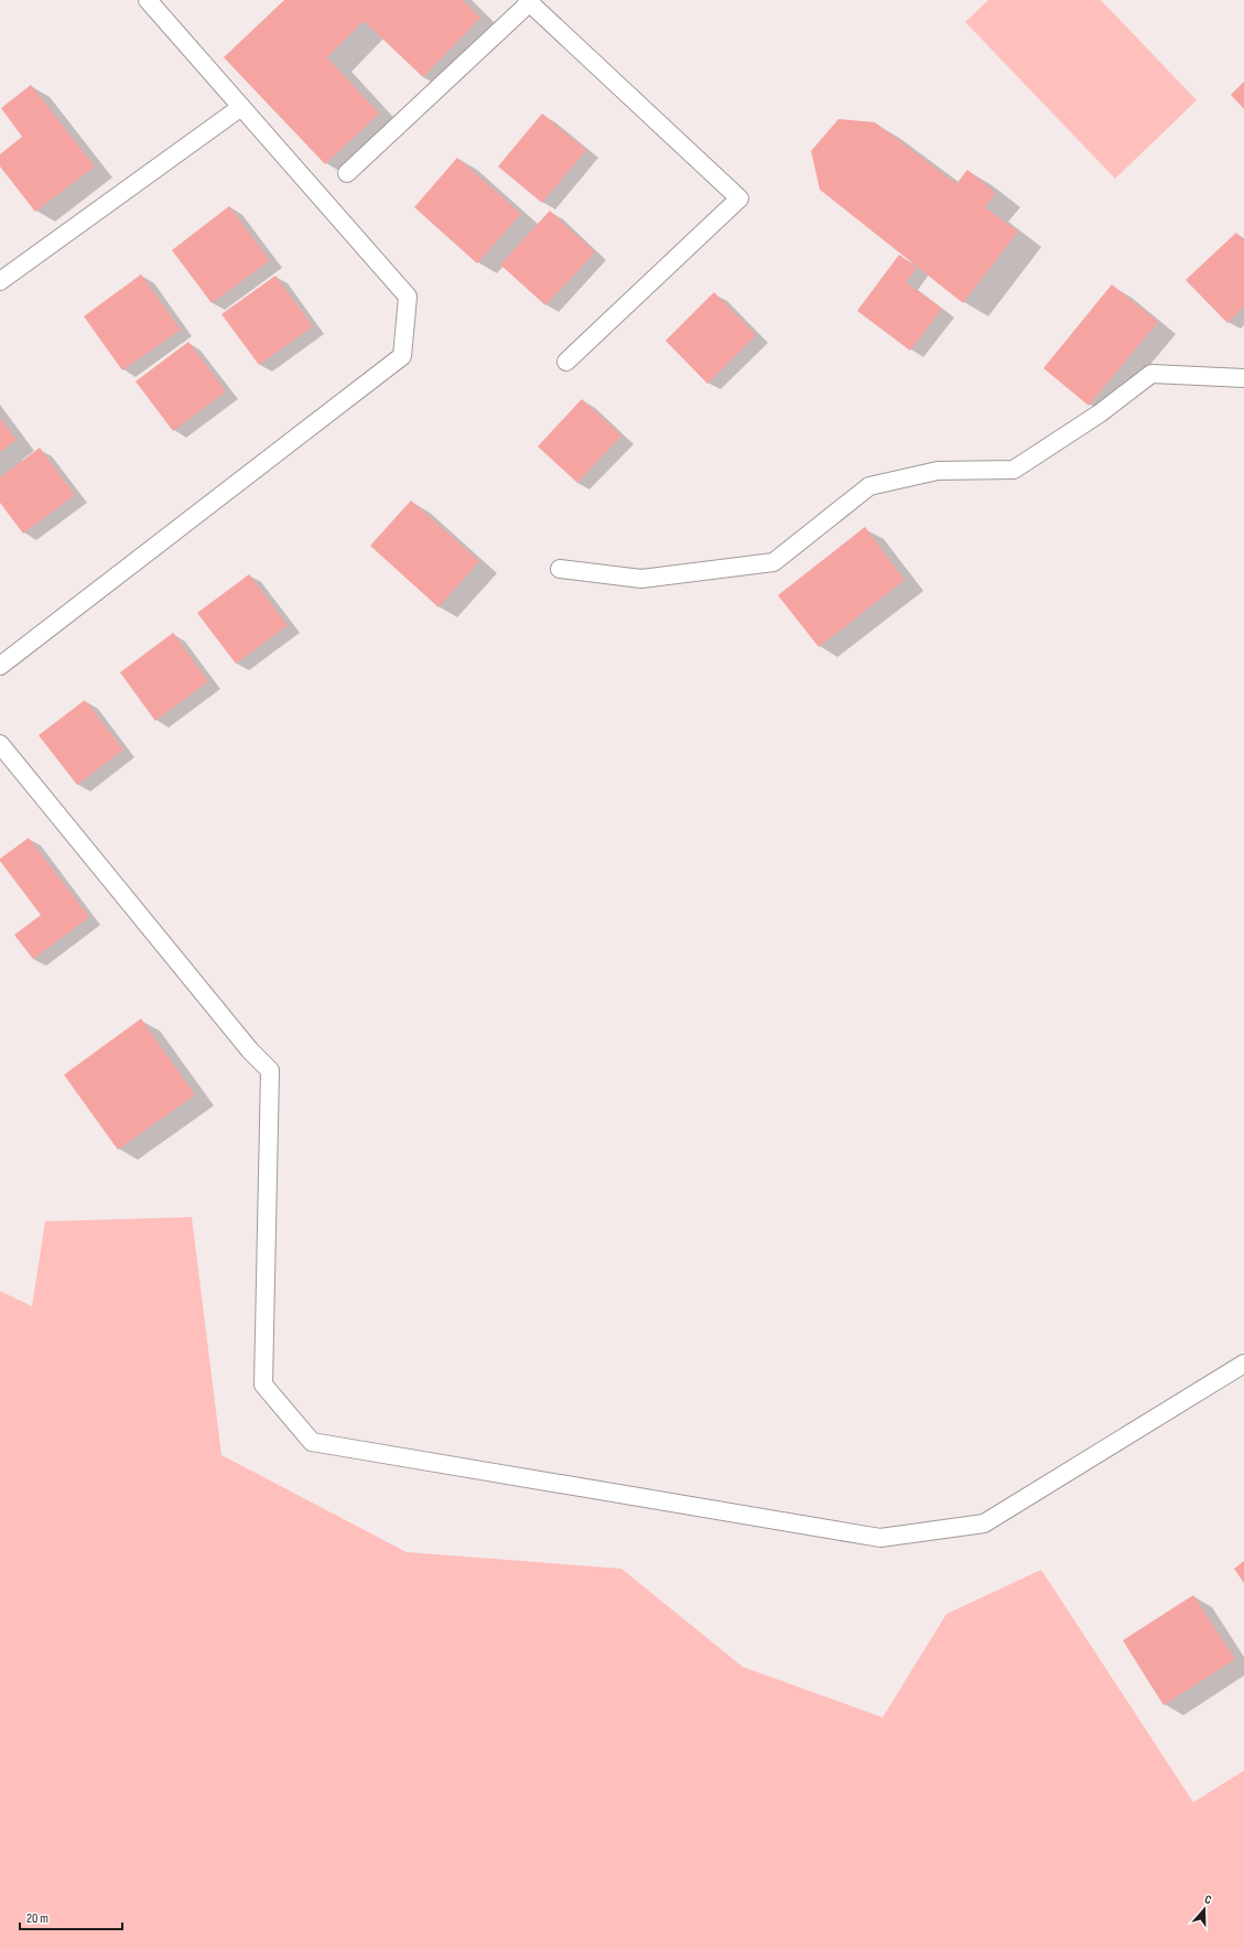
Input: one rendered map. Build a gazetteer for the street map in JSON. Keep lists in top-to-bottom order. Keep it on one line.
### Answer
{"scale_bar":"20 m","north":"top"}
